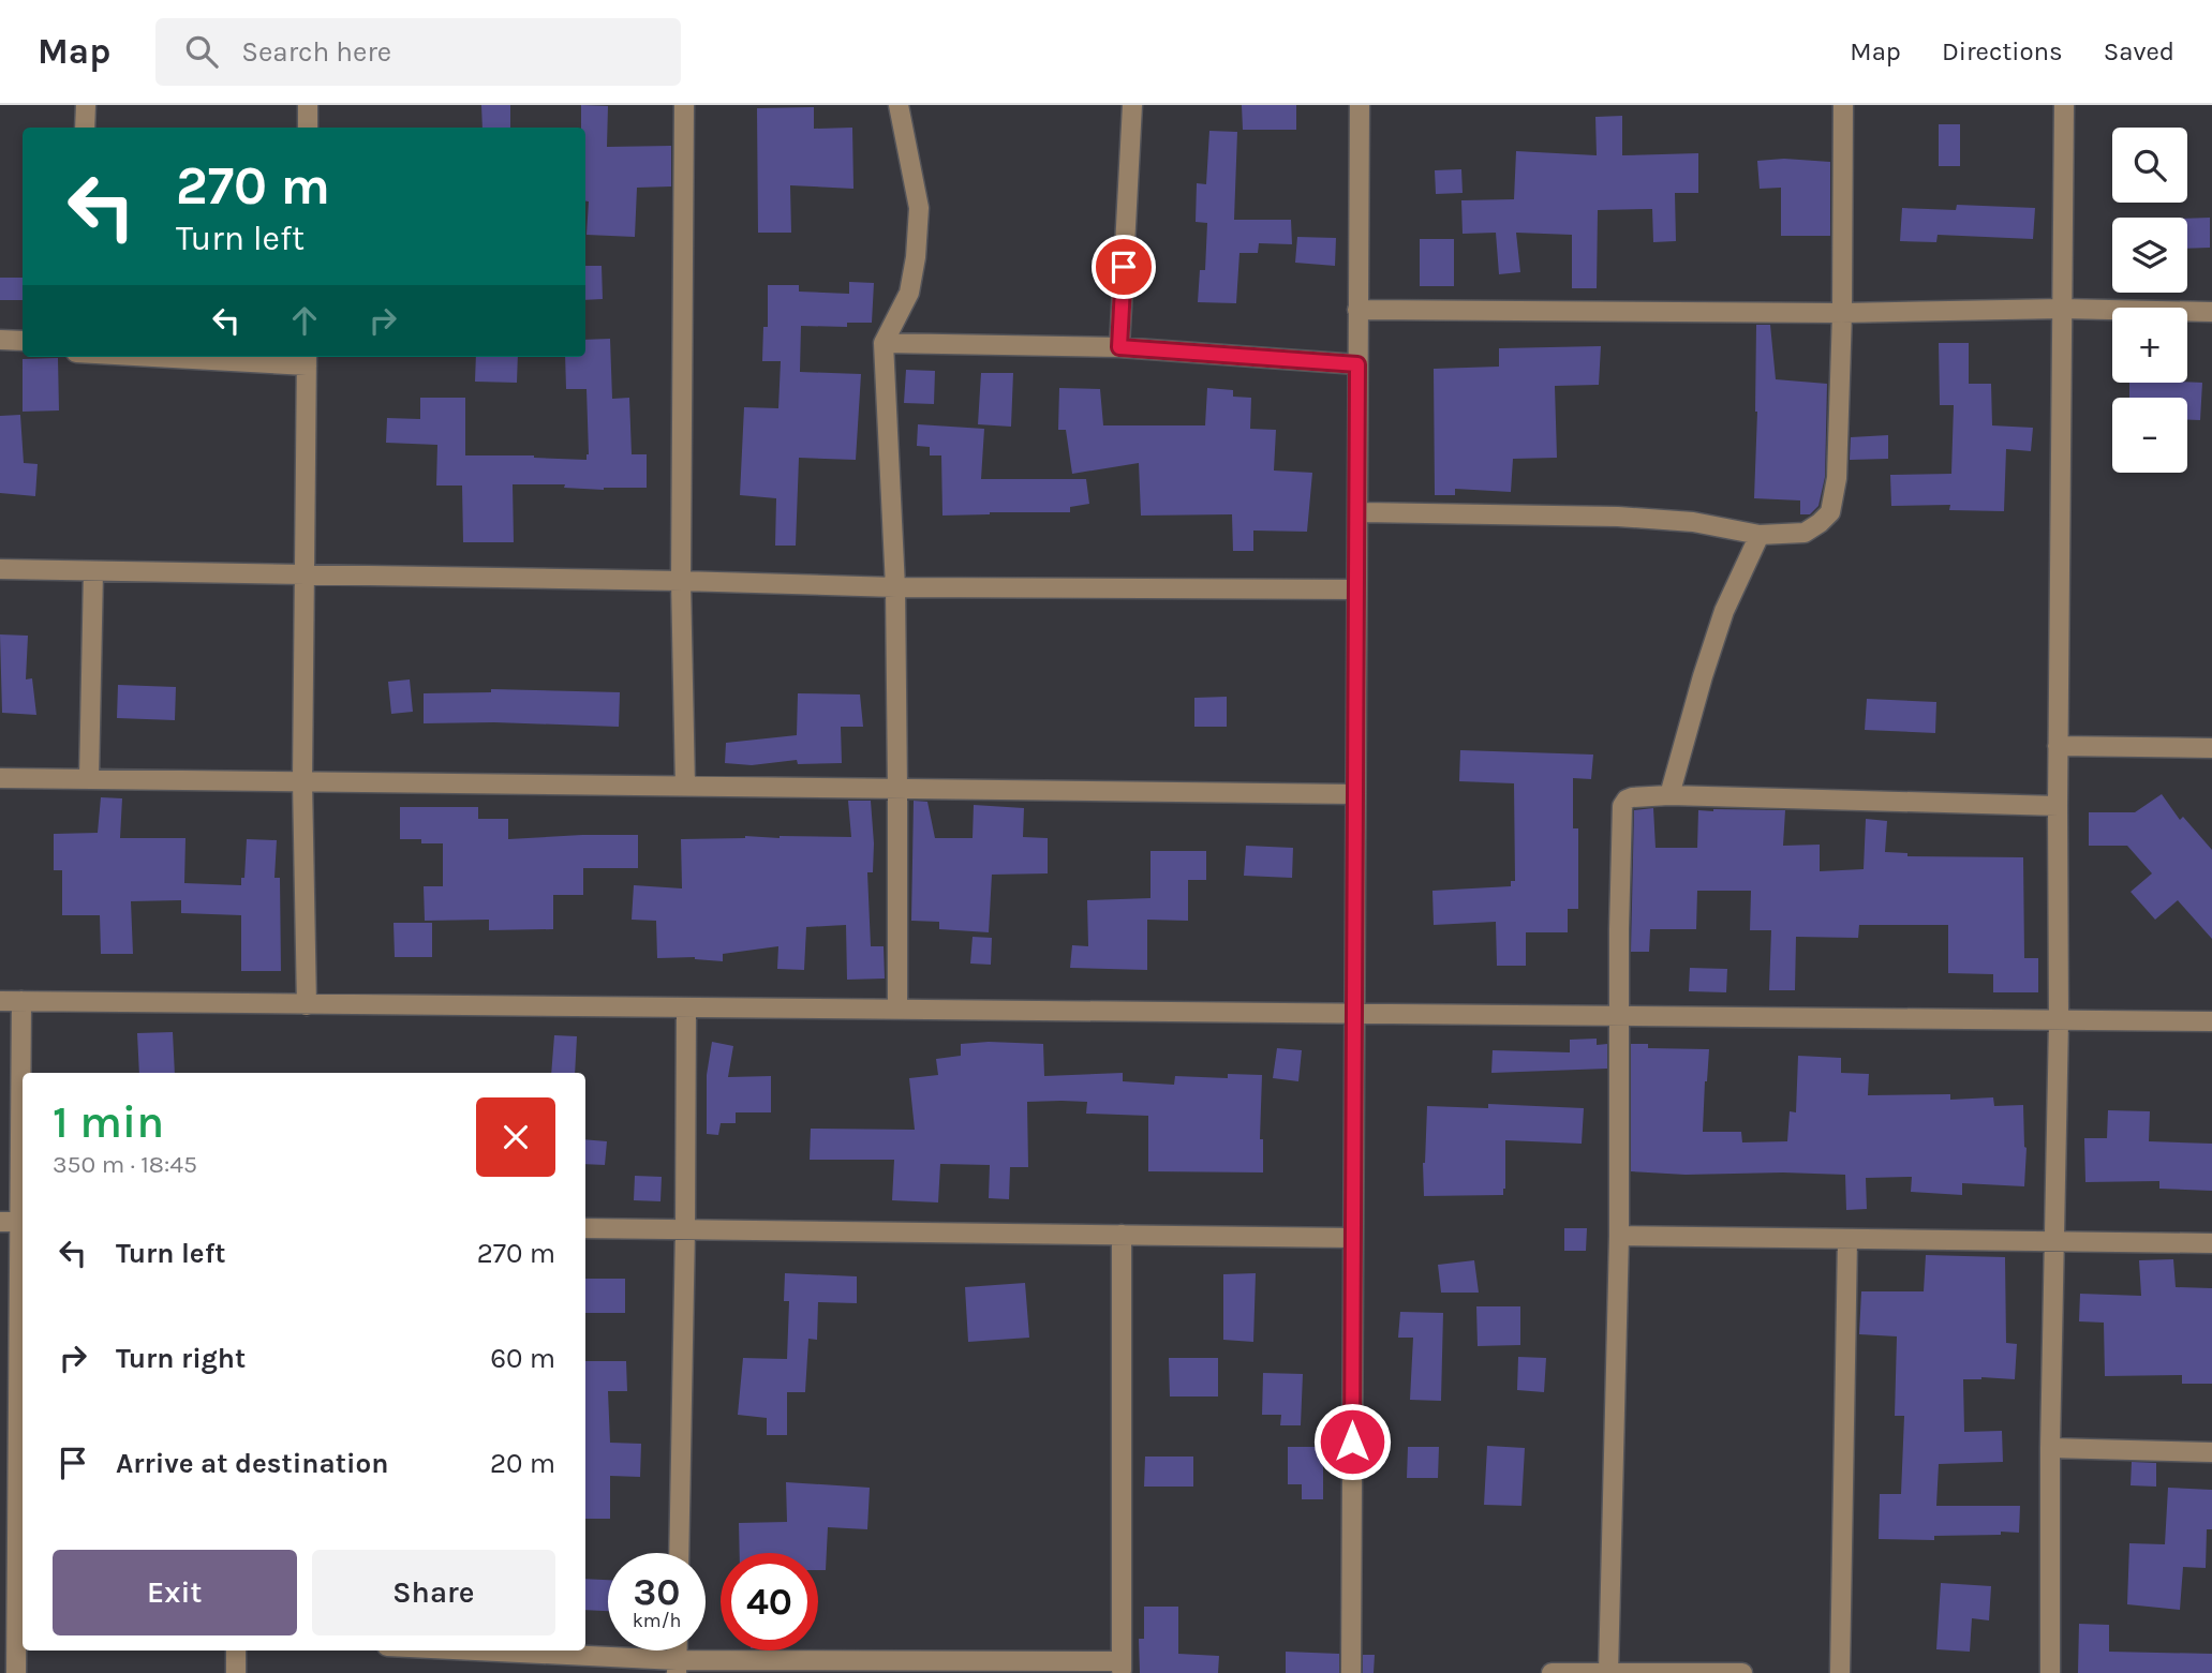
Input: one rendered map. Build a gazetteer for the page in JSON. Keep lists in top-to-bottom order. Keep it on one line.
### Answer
{"page":{"header":"Map","search":"Search here","nav":["Map","Directions","Saved"],"map_buttons":["+","−"],"turn":["270 m","Turn left"],"heading":["1 min","350 m · 18:45"],"list":[{"name":"Turn left","value":"270 m"},{"name":"Turn right","value":"60 m"},{"name":"Arrive at destination","value":"20 m"}],"buttons":["Exit","Share"],"speed":"30 km/h","limit":"40"}}
